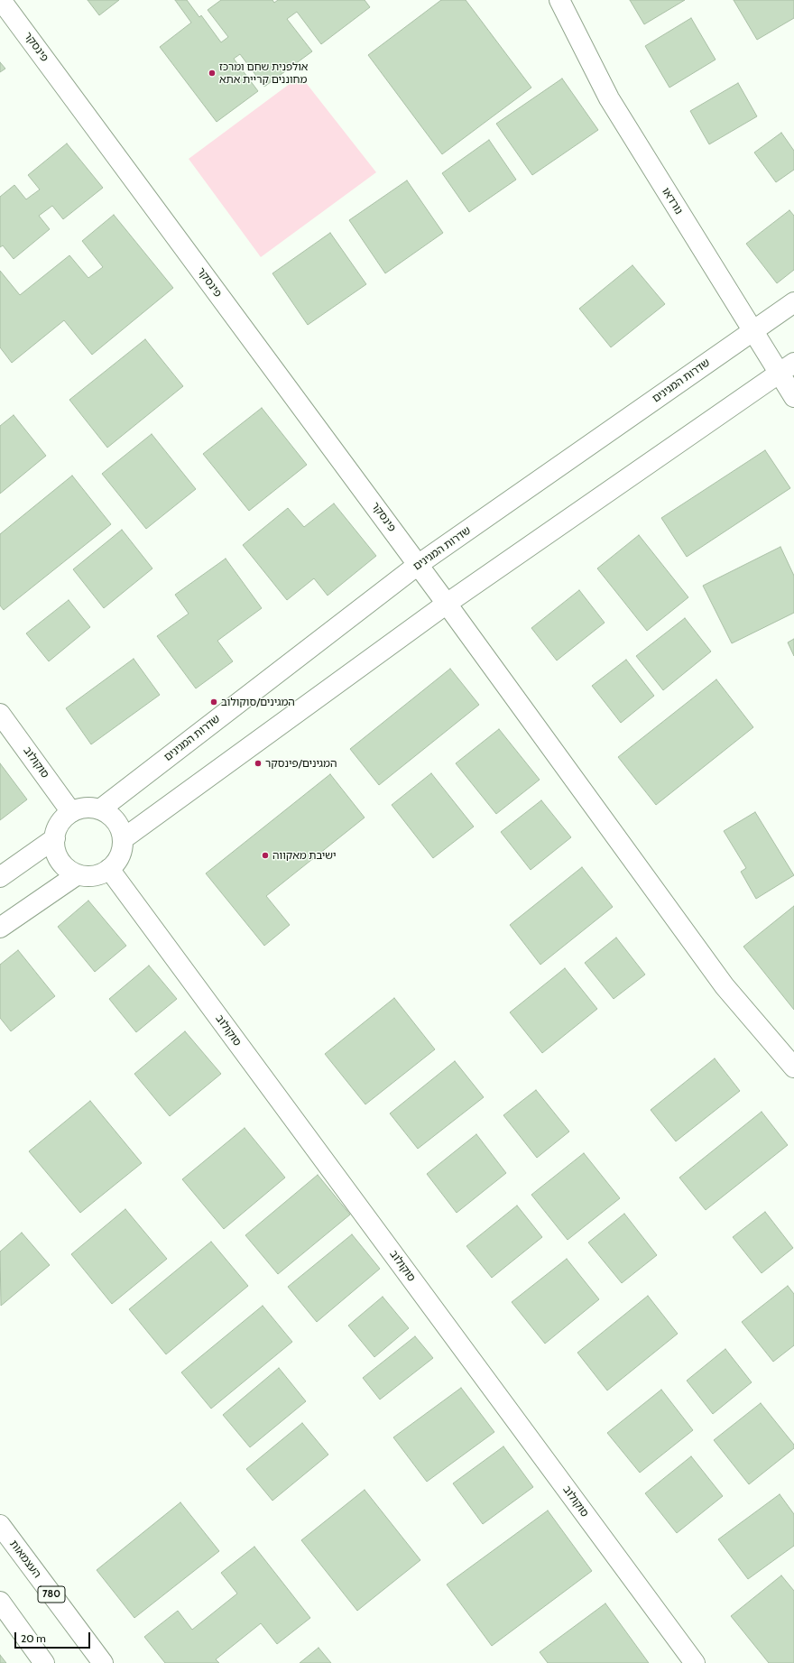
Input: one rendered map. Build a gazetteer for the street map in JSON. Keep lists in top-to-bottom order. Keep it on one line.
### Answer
{"streets":{"street":["פינסקר","נורדאו","שדרות המגינים","סוקולוב","העצמאות","780"]},"crossings":[["פינסקר","שדרות המגינים"],["נורדאו","שדרות המגינים"],["שדרות המגינים","סוקולוב"]],"places":["אולפנית שחם ומרכז מחוננים קריית אתא","המגינים/סוקולוב","המגינים/פינסקר","ישיבת מאקווה"],"scale_bar":"20 m"}
